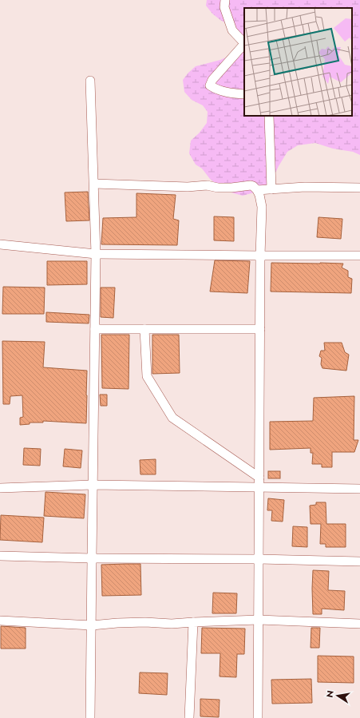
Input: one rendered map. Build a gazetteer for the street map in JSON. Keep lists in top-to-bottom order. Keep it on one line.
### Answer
{"north":"left"}
